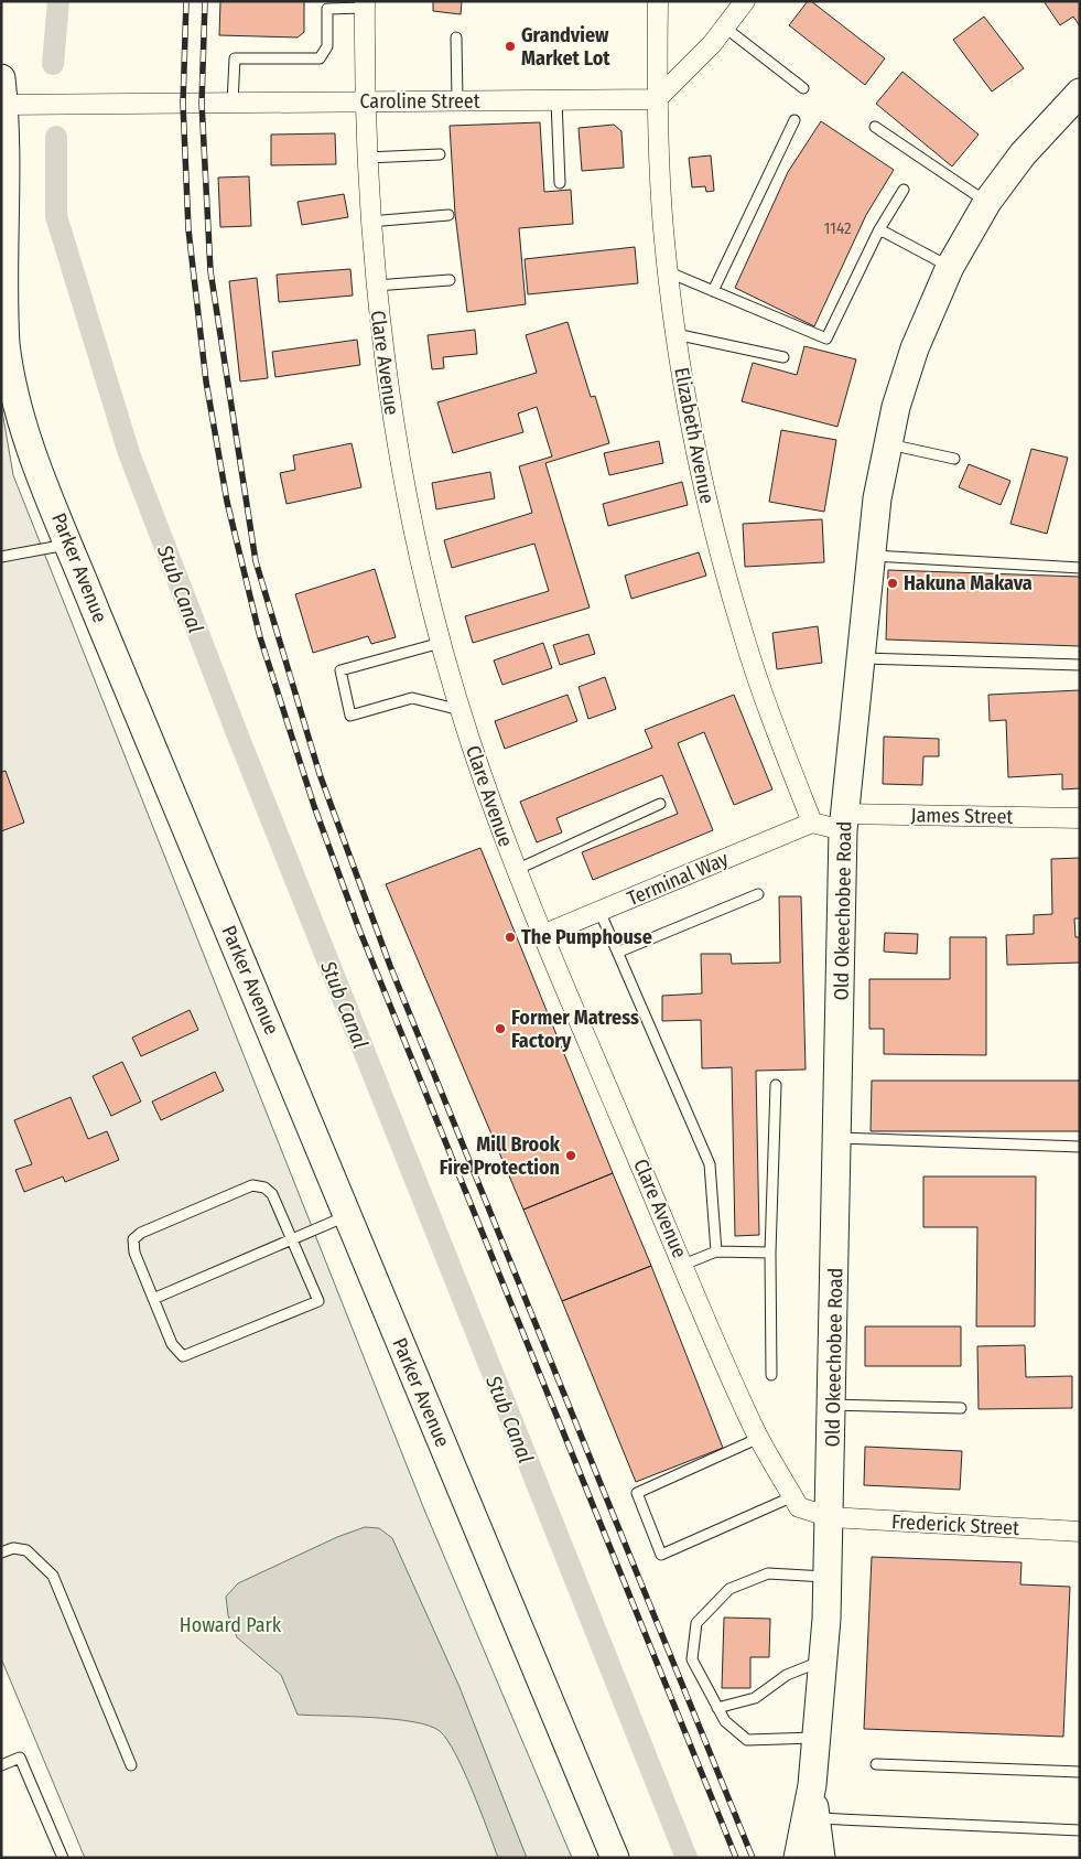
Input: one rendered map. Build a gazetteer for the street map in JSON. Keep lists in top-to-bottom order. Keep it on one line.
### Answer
{"streets":{"street":["Caroline Street","Clare Avenue","Elizabeth Avenue","Parker Avenue","James Street","Terminal Way","Old Okeechobee Road","Frederick Street"]},"crossings":[["Caroline Street","Clare Avenue"],["Caroline Street","Elizabeth Avenue"],["Caroline Street","Parker Avenue"],["Clare Avenue","Terminal Way"],["Clare Avenue","Old Okeechobee Road"],["Clare Avenue","Frederick Street"],["Elizabeth Avenue","Terminal Way"],["James Street","Old Okeechobee Road"],["Old Okeechobee Road","Frederick Street"]],"water":["Stub Canal"],"parks":["Howard Park"],"places":["Grandview Market Lot","Hakuna Makava","The Pumphouse","Former Matress Factory","Mill Brook Fire Protection"],"house_numbers":["1142"]}
